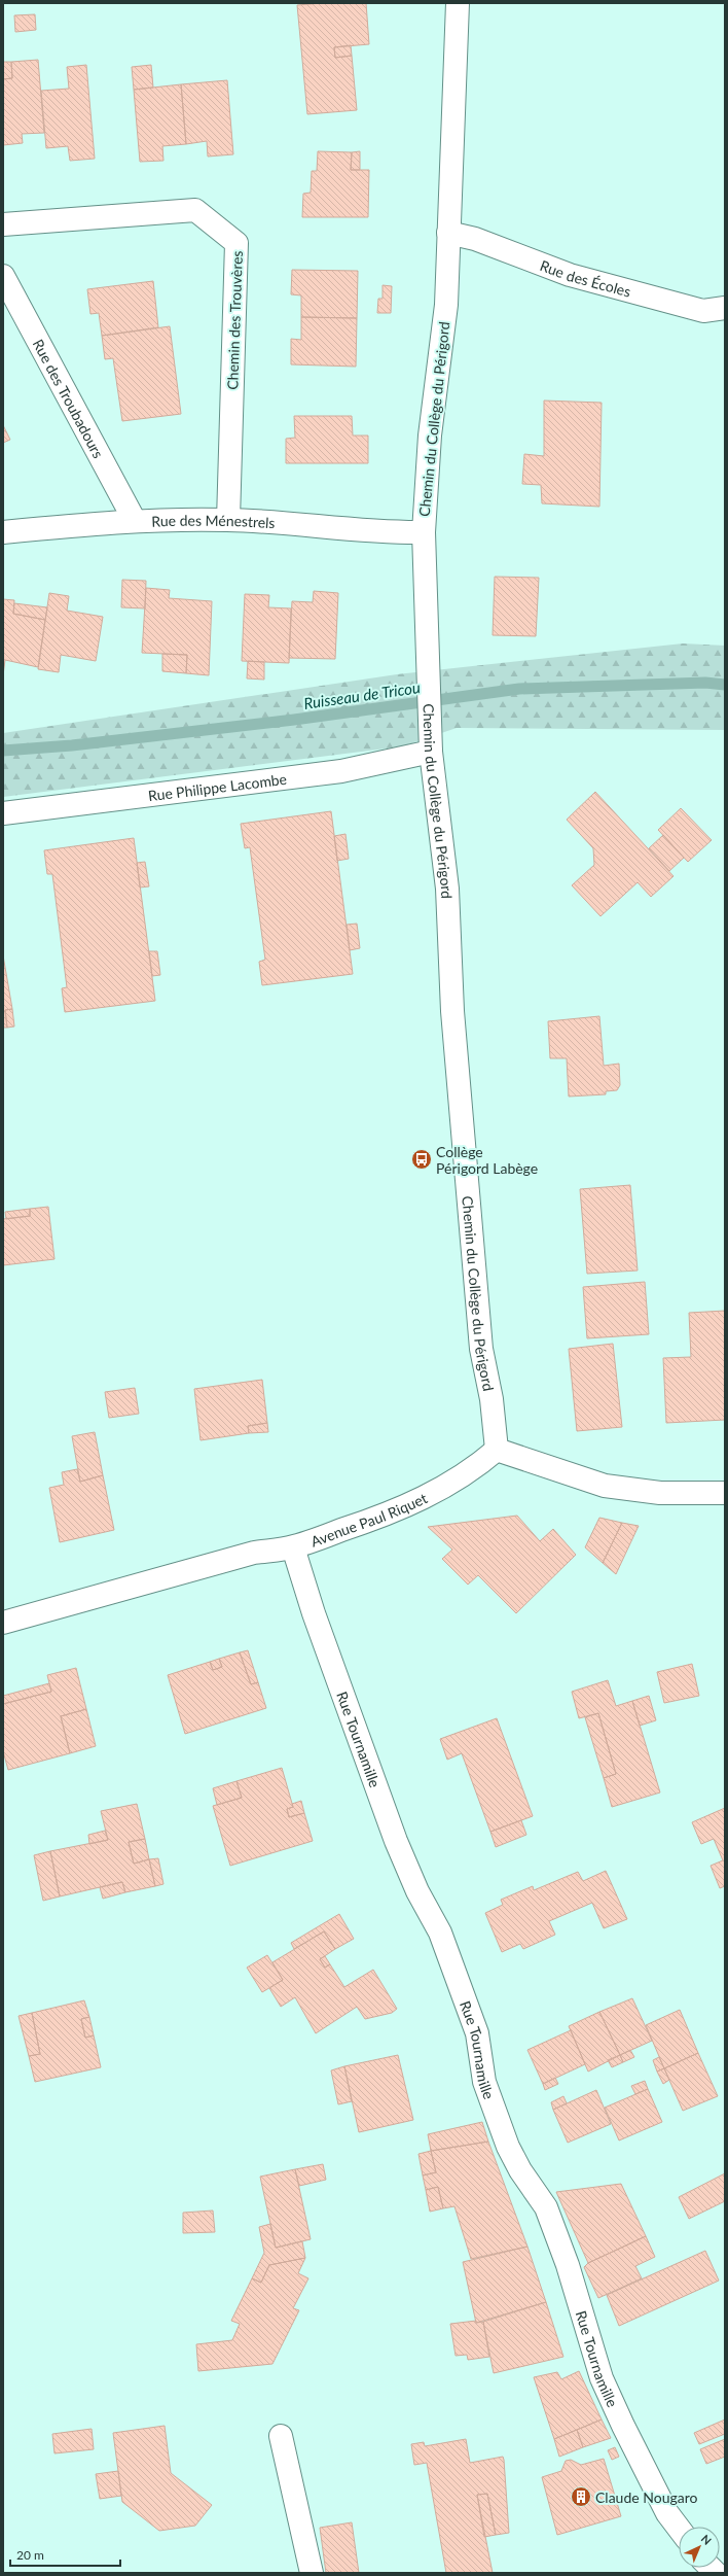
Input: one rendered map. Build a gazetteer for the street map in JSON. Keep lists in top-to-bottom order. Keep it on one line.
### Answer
{"streets":{"street":["Rue des Écoles","Chemin des Trouvères","Rue des Troubadours","Chemin du Collège du Périgord","Rue des Ménestrels","Rue Philippe Lacombe","Avenue Paul Riquet","Rue Tournamille"]},"crossings":[["Rue des Écoles","Chemin du Collège du Périgord"],["Chemin des Trouvères","Rue des Ménestrels"],["Rue des Troubadours","Rue des Ménestrels"],["Chemin du Collège du Périgord","Rue des Ménestrels"],["Chemin du Collège du Périgord","Rue Philippe Lacombe"],["Chemin du Collège du Périgord","Avenue Paul Riquet"],["Avenue Paul Riquet","Rue Tournamille"]],"water":["Ruisseau de Tricou"],"places":{"bus stop":["Collège Périgord Labège"],"building":["Claude Nougaro"]},"scale_bar":"20 m","north":"top right"}
